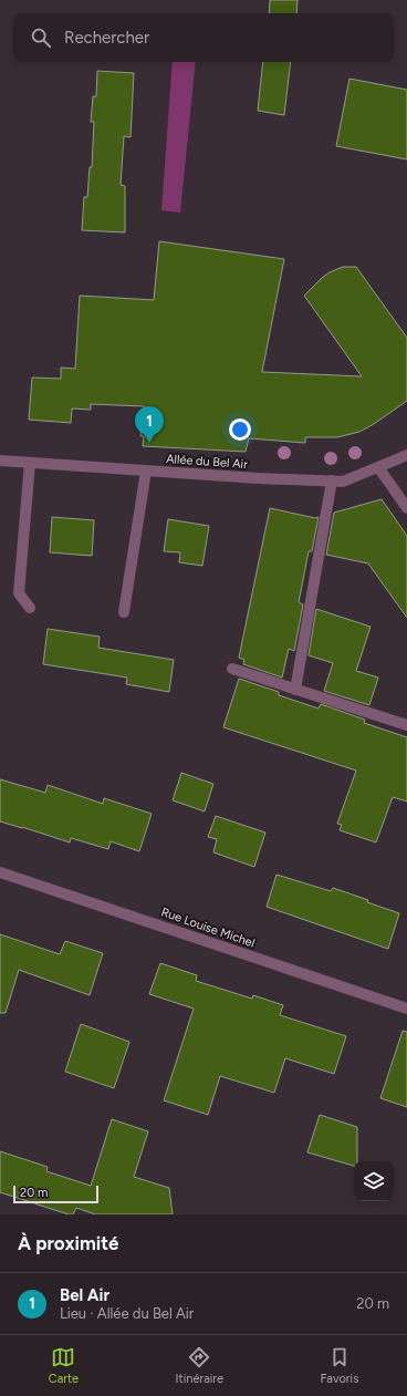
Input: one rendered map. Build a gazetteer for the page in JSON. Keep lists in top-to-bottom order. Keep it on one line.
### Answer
{"streets":{"street":["Allée du Bel Air","Rue Louise Michel"]},"scale_bar":"20 m","page":{"search":"Rechercher","pins":"1","scale":"20 m","heading":"À proximité","list":[{"mark":"1","name":"Bel Air","note":"Lieu · Allée du Bel Air","value":"20 m"}],"nav":["Carte","Itinéraire","Favoris"]}}
